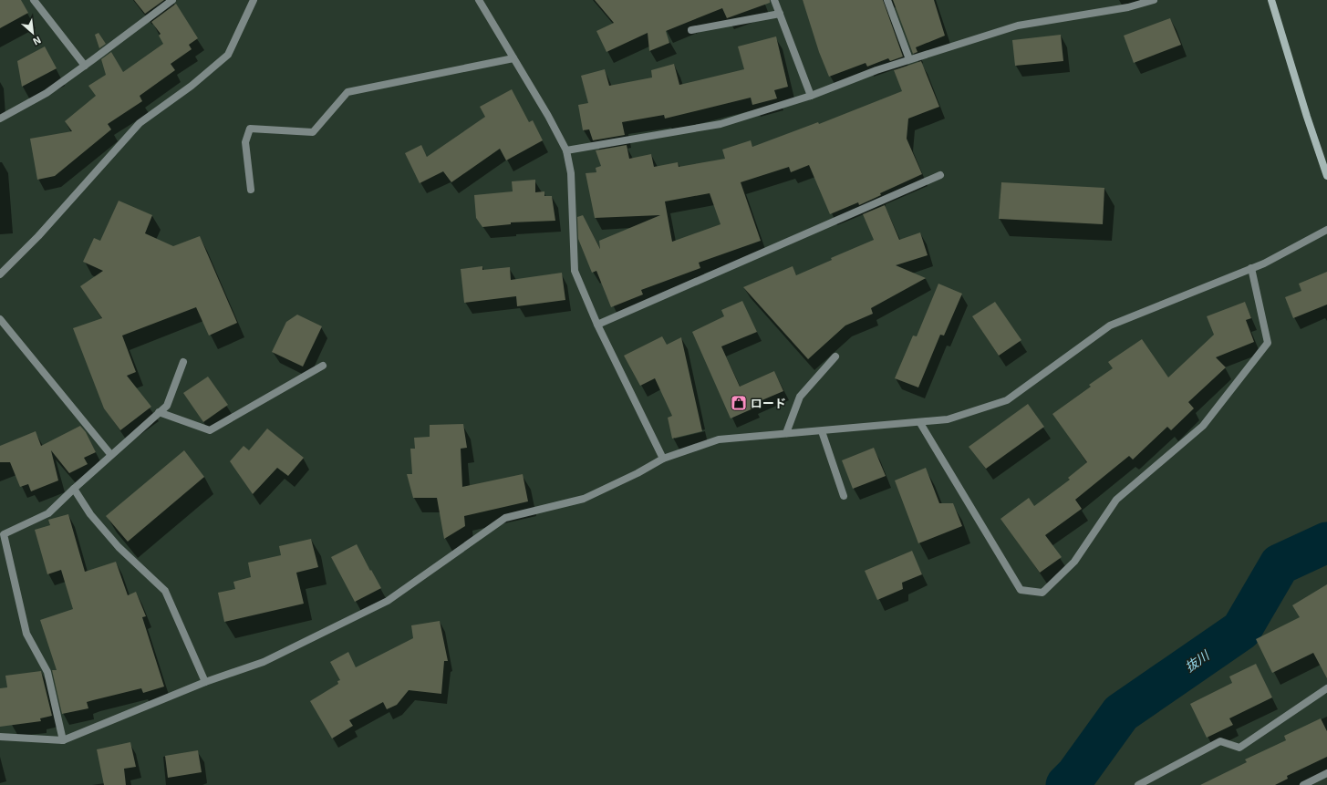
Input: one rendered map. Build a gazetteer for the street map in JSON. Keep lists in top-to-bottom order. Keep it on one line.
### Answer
{"water":["抜川"],"places":{"shop":["ロード"]},"north":"bottom right"}
